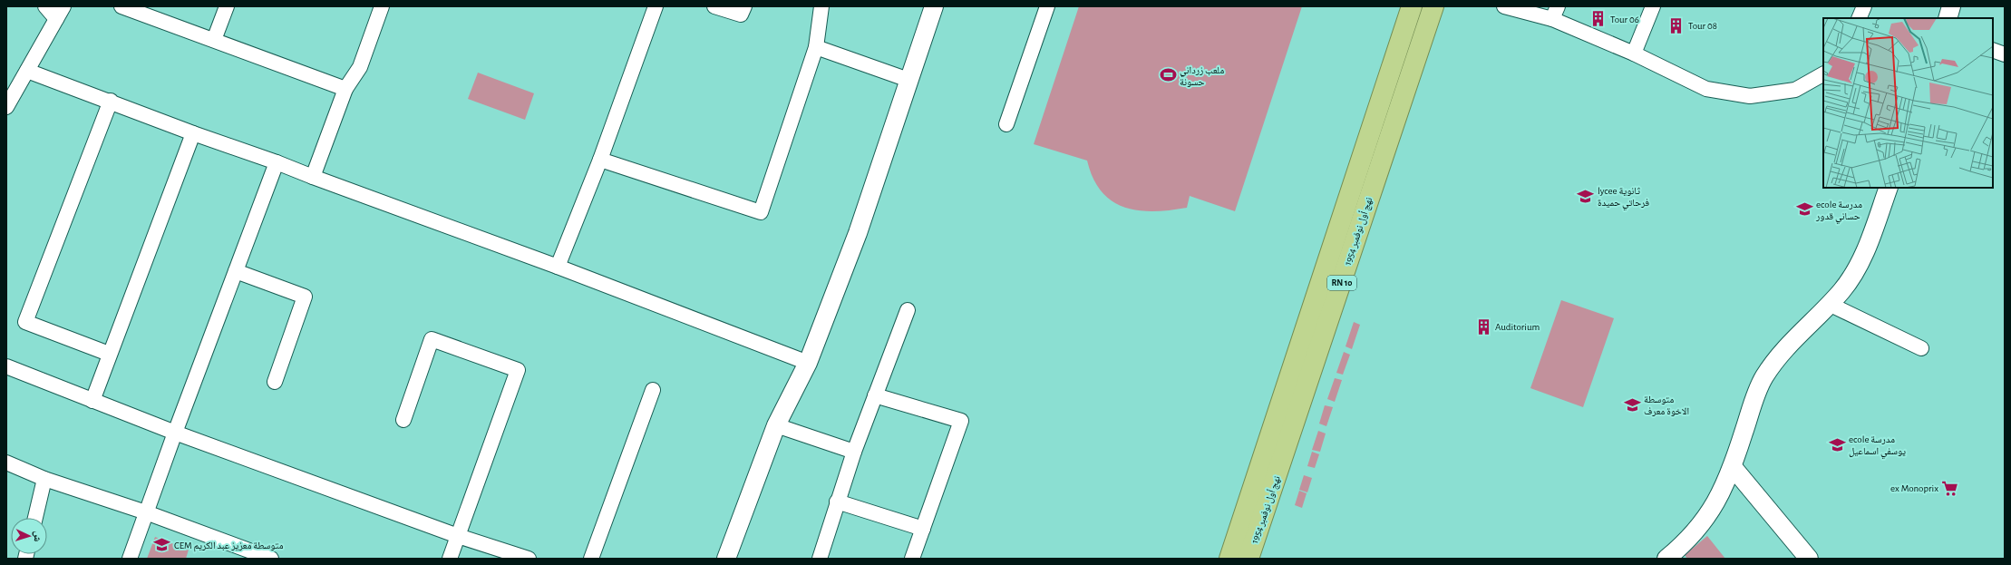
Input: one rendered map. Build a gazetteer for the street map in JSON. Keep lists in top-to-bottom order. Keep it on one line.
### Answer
{"streets":{"highway":["نهج أول نوفمبر 1954","RN 10"]},"places":{"building":["Tour 06","Tour 08","Auditorium"],"sports":["ملعب زرداني حسونة"],"school or university":["lycee ثانوية فرحاتي حميدة","ecole مدرسة حساني قدور","متوسطة الاخوة معرف","ecole مدرسة يوسفي اسماعيل","CEM متوسطة معزيز عبد الكريم"],"supermarket":["ex Monoprix"]},"north":"right"}
